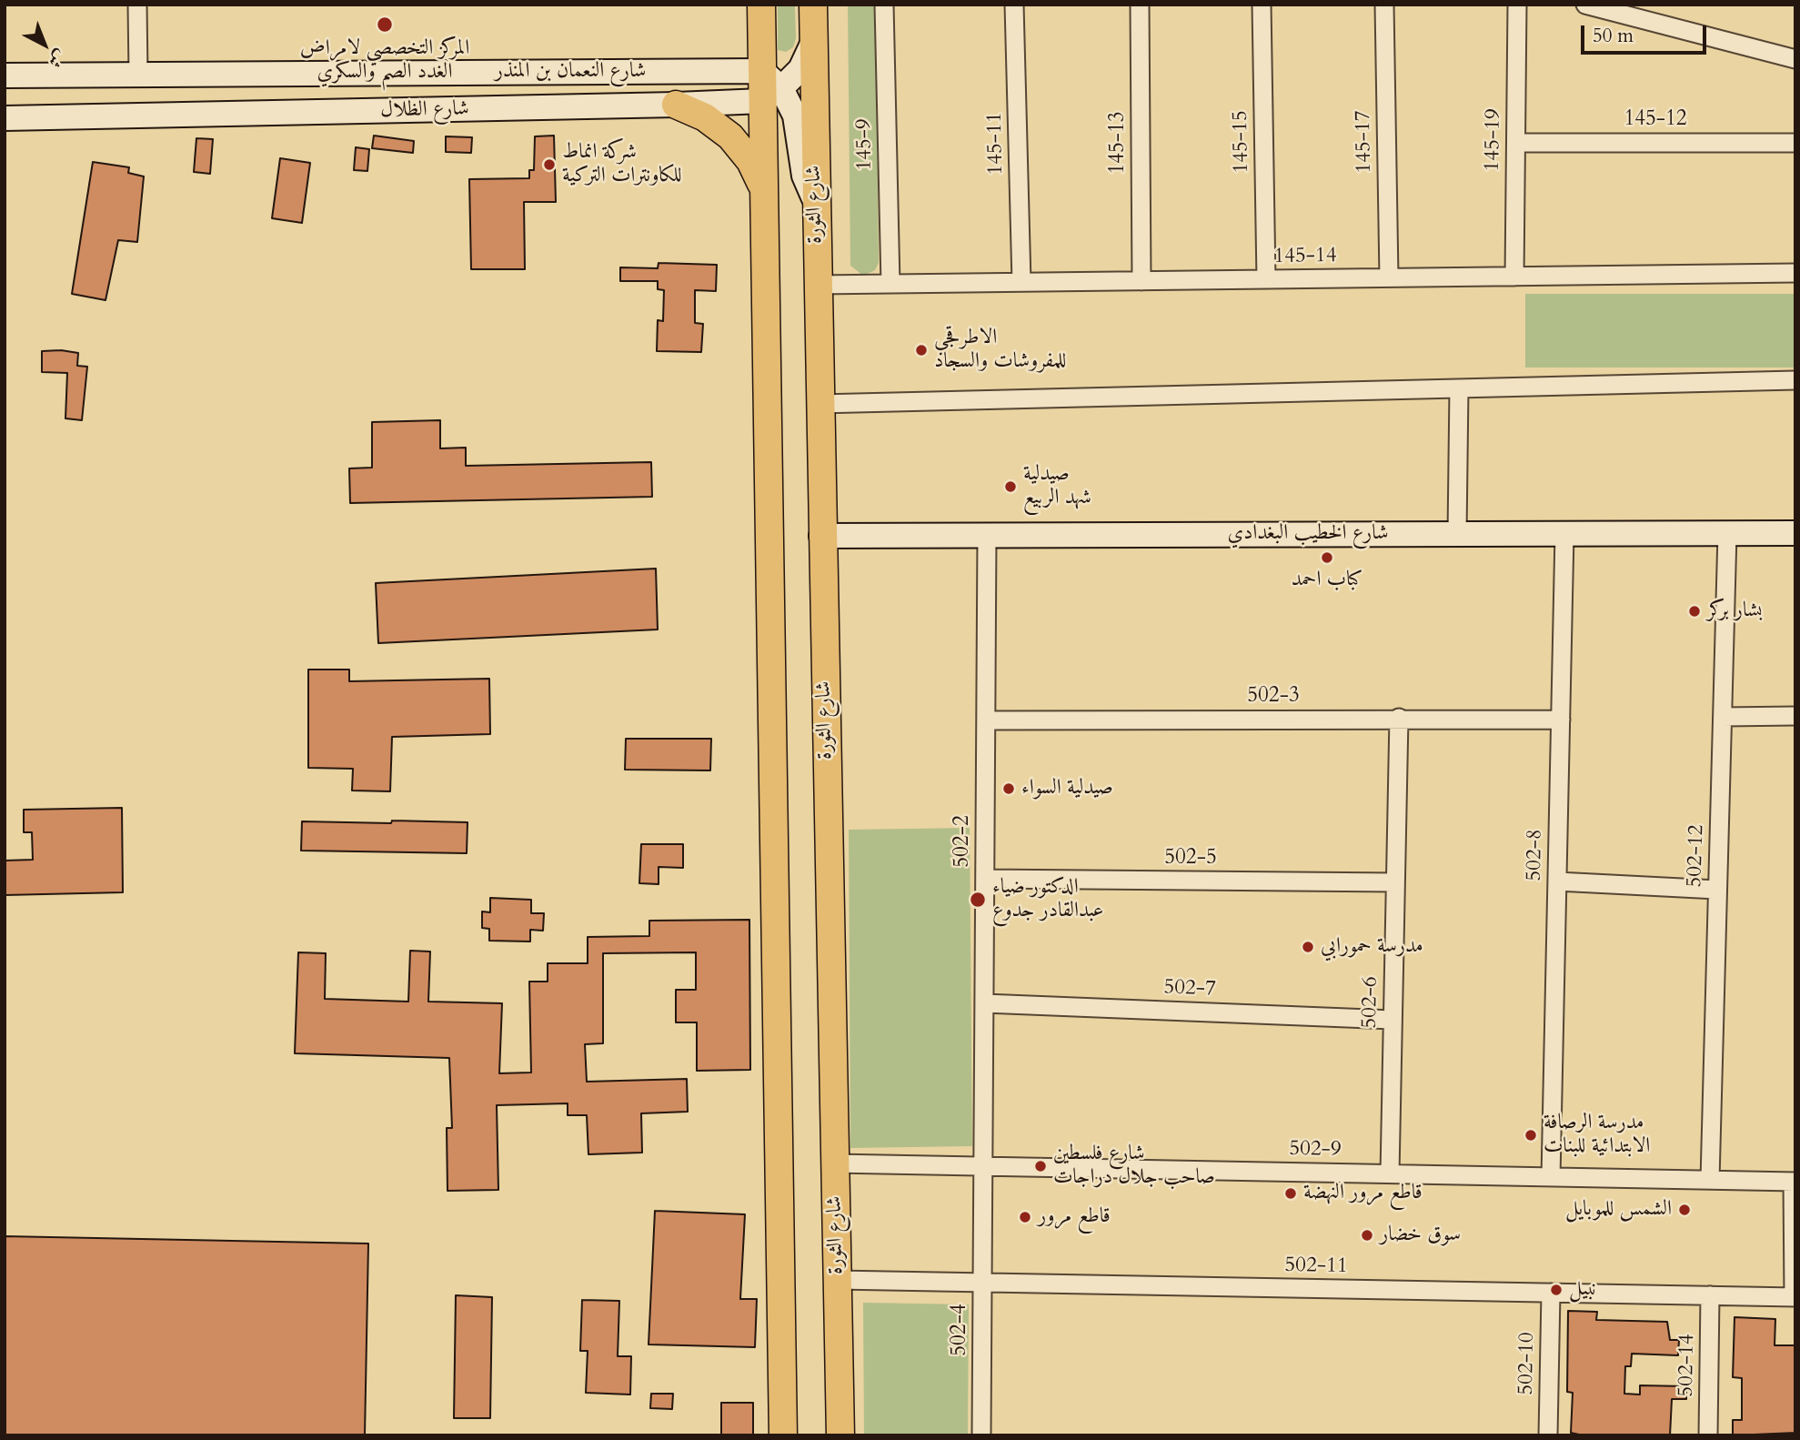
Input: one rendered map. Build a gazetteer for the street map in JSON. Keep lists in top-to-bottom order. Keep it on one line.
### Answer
{"streets":{"main road":["شارع الثورة"],"street":["شارع النعمان بن المنذر","شارع الظلال","145-12","145-19","145-15","145-17","145-13","145-11","145-9","145-14","شارع الخطيب البغدادي","502-3","502-2","502-8","502-12","502-5","502-7","502-6","502-9","502-11","502-4","502-10","502-14"]},"crossings":[["شارع النعمان بن المنذر","شارع الظلال"],["145-12","145-19"],["145-19","145-14"],["145-15","145-14"],["145-17","145-14"],["145-13","145-14"],["145-11","145-14"],["145-9","145-14"],["شارع الثورة","145-14"],["شارع الثورة","شارع الخطيب البغدادي"],["شارع الثورة","502-9"],["شارع الثورة","502-11"],["شارع الخطيب البغدادي","502-2"],["شارع الخطيب البغدادي","502-8"],["شارع الخطيب البغدادي","502-12"],["502-3","502-2"],["502-3","502-8"],["502-3","502-6"],["502-2","502-5"],["502-2","502-7"],["502-2","502-9"],["502-2","502-4"],["502-8","502-9"],["502-12","502-9"],["502-5","502-6"],["502-7","502-6"],["502-6","502-9"],["502-11","502-4"],["502-11","502-10"],["502-11","502-14"]],"places":["المركز التخصصي لامراض الغدد الصم والسكري","شركة انماط للكاونترات التركية","الاطرقجي للمفروشات والسجاد","صيدلية شهد الربيع","كباب احمد","بشار بركر","صيدلية السواء","الدكتور ضياء عبدالقادر جدوع","مدرسة حمورابي","مدرسة الرصافة الابتدائية للبنات","شارع فلسطين صاحب جلال دراجات","قاطع مرور النهضة","الشمس للموبايل","قاطع مرور","سوق خضار","نبيل"],"scale_bar":"50 m","north":"bottom right"}
